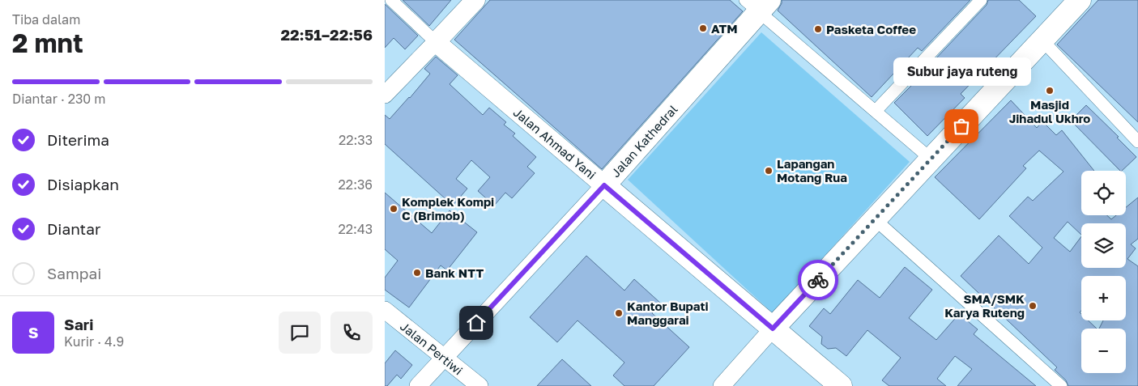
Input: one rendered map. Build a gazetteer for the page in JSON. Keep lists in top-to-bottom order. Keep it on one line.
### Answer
{"streets":{"highway":["Jalan Kathedral","Jalan Ahmad Yani"],"street":["Jalan Pertiwi"]},"crossings":[["Jalan Kathedral","Jalan Ahmad Yani"],["Jalan Kathedral","Jalan Pertiwi"]],"places":["ATM","Pasketa Coffee","Masjid Jihadul Ukhro","Subur jaya ruteng","Lapangan Motang Rua","Komplek Kompi C (Brimob)","Bank NTT","SMA/SMK Karya Ruteng","Kantor Bupati Manggarai"],"page":{"heading":["2 mnt","Tiba dalam","22:51–22:56"],"panel":["Sari","Kurir · 4.9"],"bubble":"Subur jaya ruteng","bar":"Diantar · 230 m","list":[["Diterima","22:33"],["Disiapkan","22:36"],["Diantar","22:43"],"Sampai"],"map_buttons":["+","−"],"round":"S"}}
